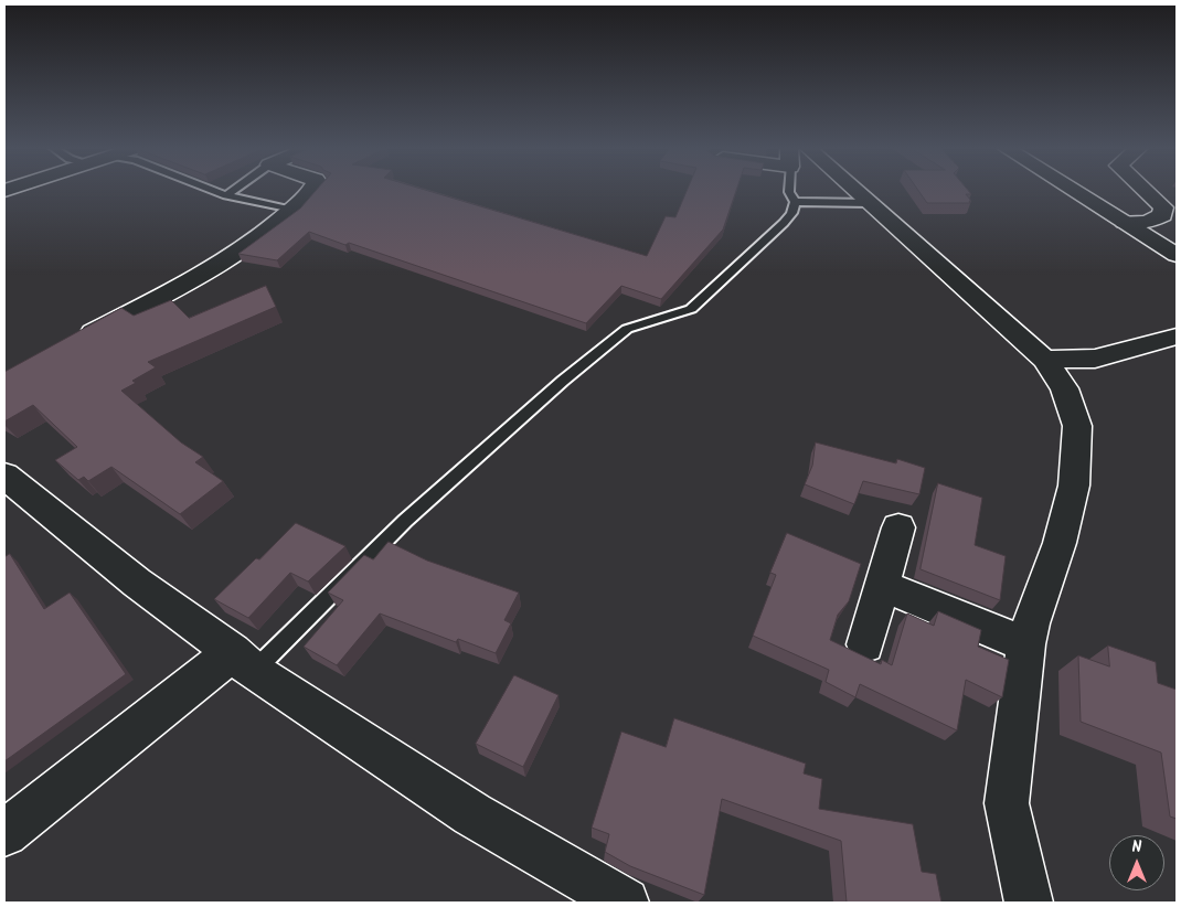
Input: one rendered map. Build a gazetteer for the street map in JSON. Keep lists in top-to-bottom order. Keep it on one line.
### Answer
{"north":"top"}
